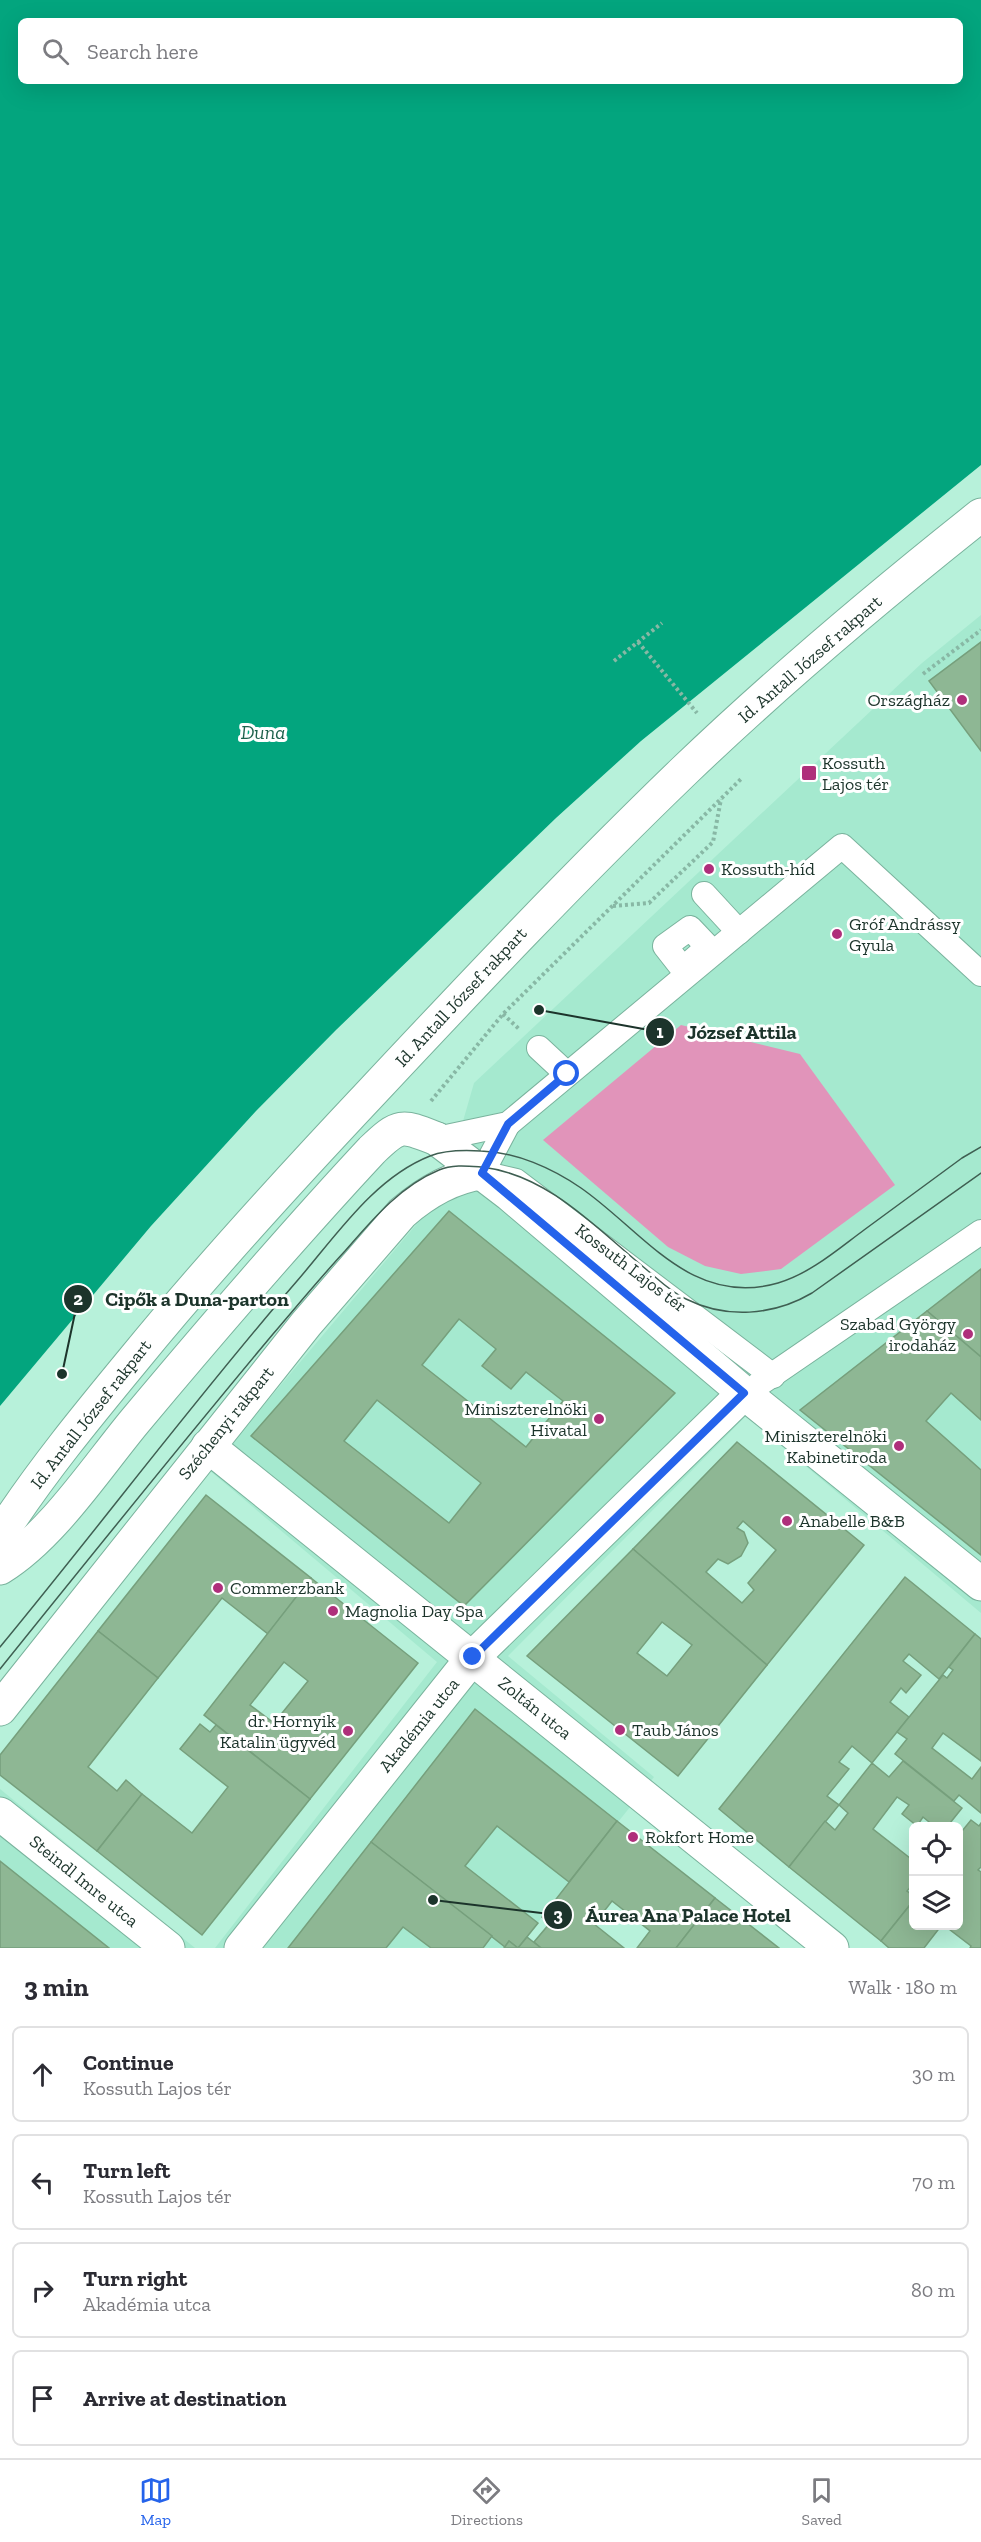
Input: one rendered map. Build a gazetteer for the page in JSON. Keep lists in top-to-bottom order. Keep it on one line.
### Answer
{"streets":{"street":["Id. Antall József rakpart","Kossuth Lajos tér","Széchenyi rakpart","Zoltán utca","Akadémia utca","Steindl Imre utca"]},"crossings":[["Kossuth Lajos tér","Széchenyi rakpart"],["Kossuth Lajos tér","Akadémia utca"],["Széchenyi rakpart","Zoltán utca"],["Zoltán utca","Akadémia utca"]],"water":["Duna"],"places":{"other":["Országház","Kossuth-híd","Gróf Andrássy Gyula","József Attila","Szabad György irodaház","Cipők a Duna-parton","Miniszterelnöki Hivatal","Miniszterelnöki Kabinetiroda","Anabelle B&B","Commerzbank","Magnolia Day Spa","Taub János","dr. Hornyik Katalin ügyvéd","Rokfort Home","Áurea Ana Palace Hotel"],"transit":["Kossuth Lajos tér"]},"page":{"search":"Search here","heading":["3 min","Walk · 180 m"],"list":[["Continue","Kossuth Lajos tér","30 m"],["Turn left","Kossuth Lajos tér","70 m"],["Turn right","Akadémia utca","80 m"],"Arrive at destination"],"nav":["Map","Directions","Saved"]}}
